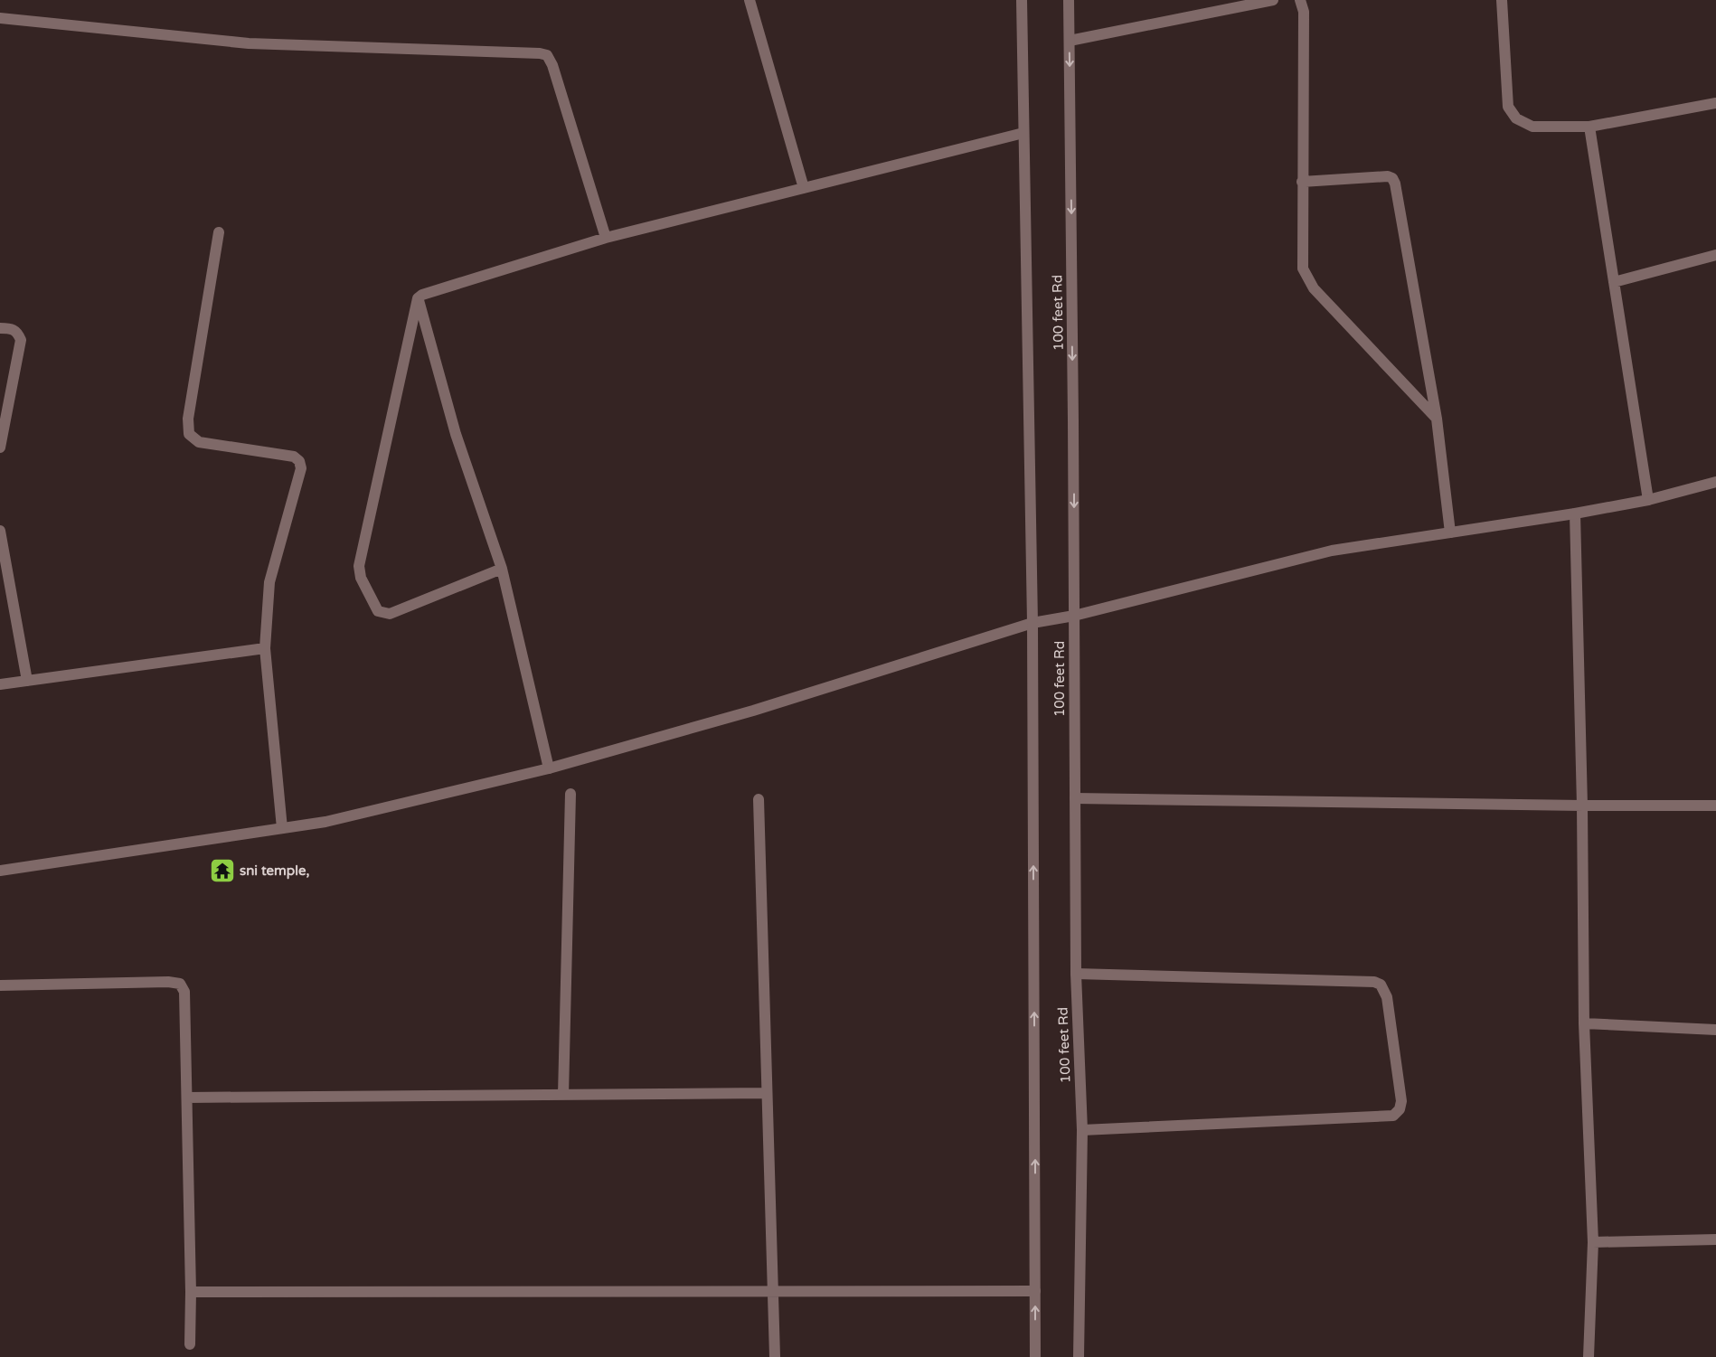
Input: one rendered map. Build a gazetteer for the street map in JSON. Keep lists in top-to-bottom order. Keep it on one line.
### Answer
{"streets":{"street":["100 feet Rd"]},"places":{"temple":["sni temple,"]}}
